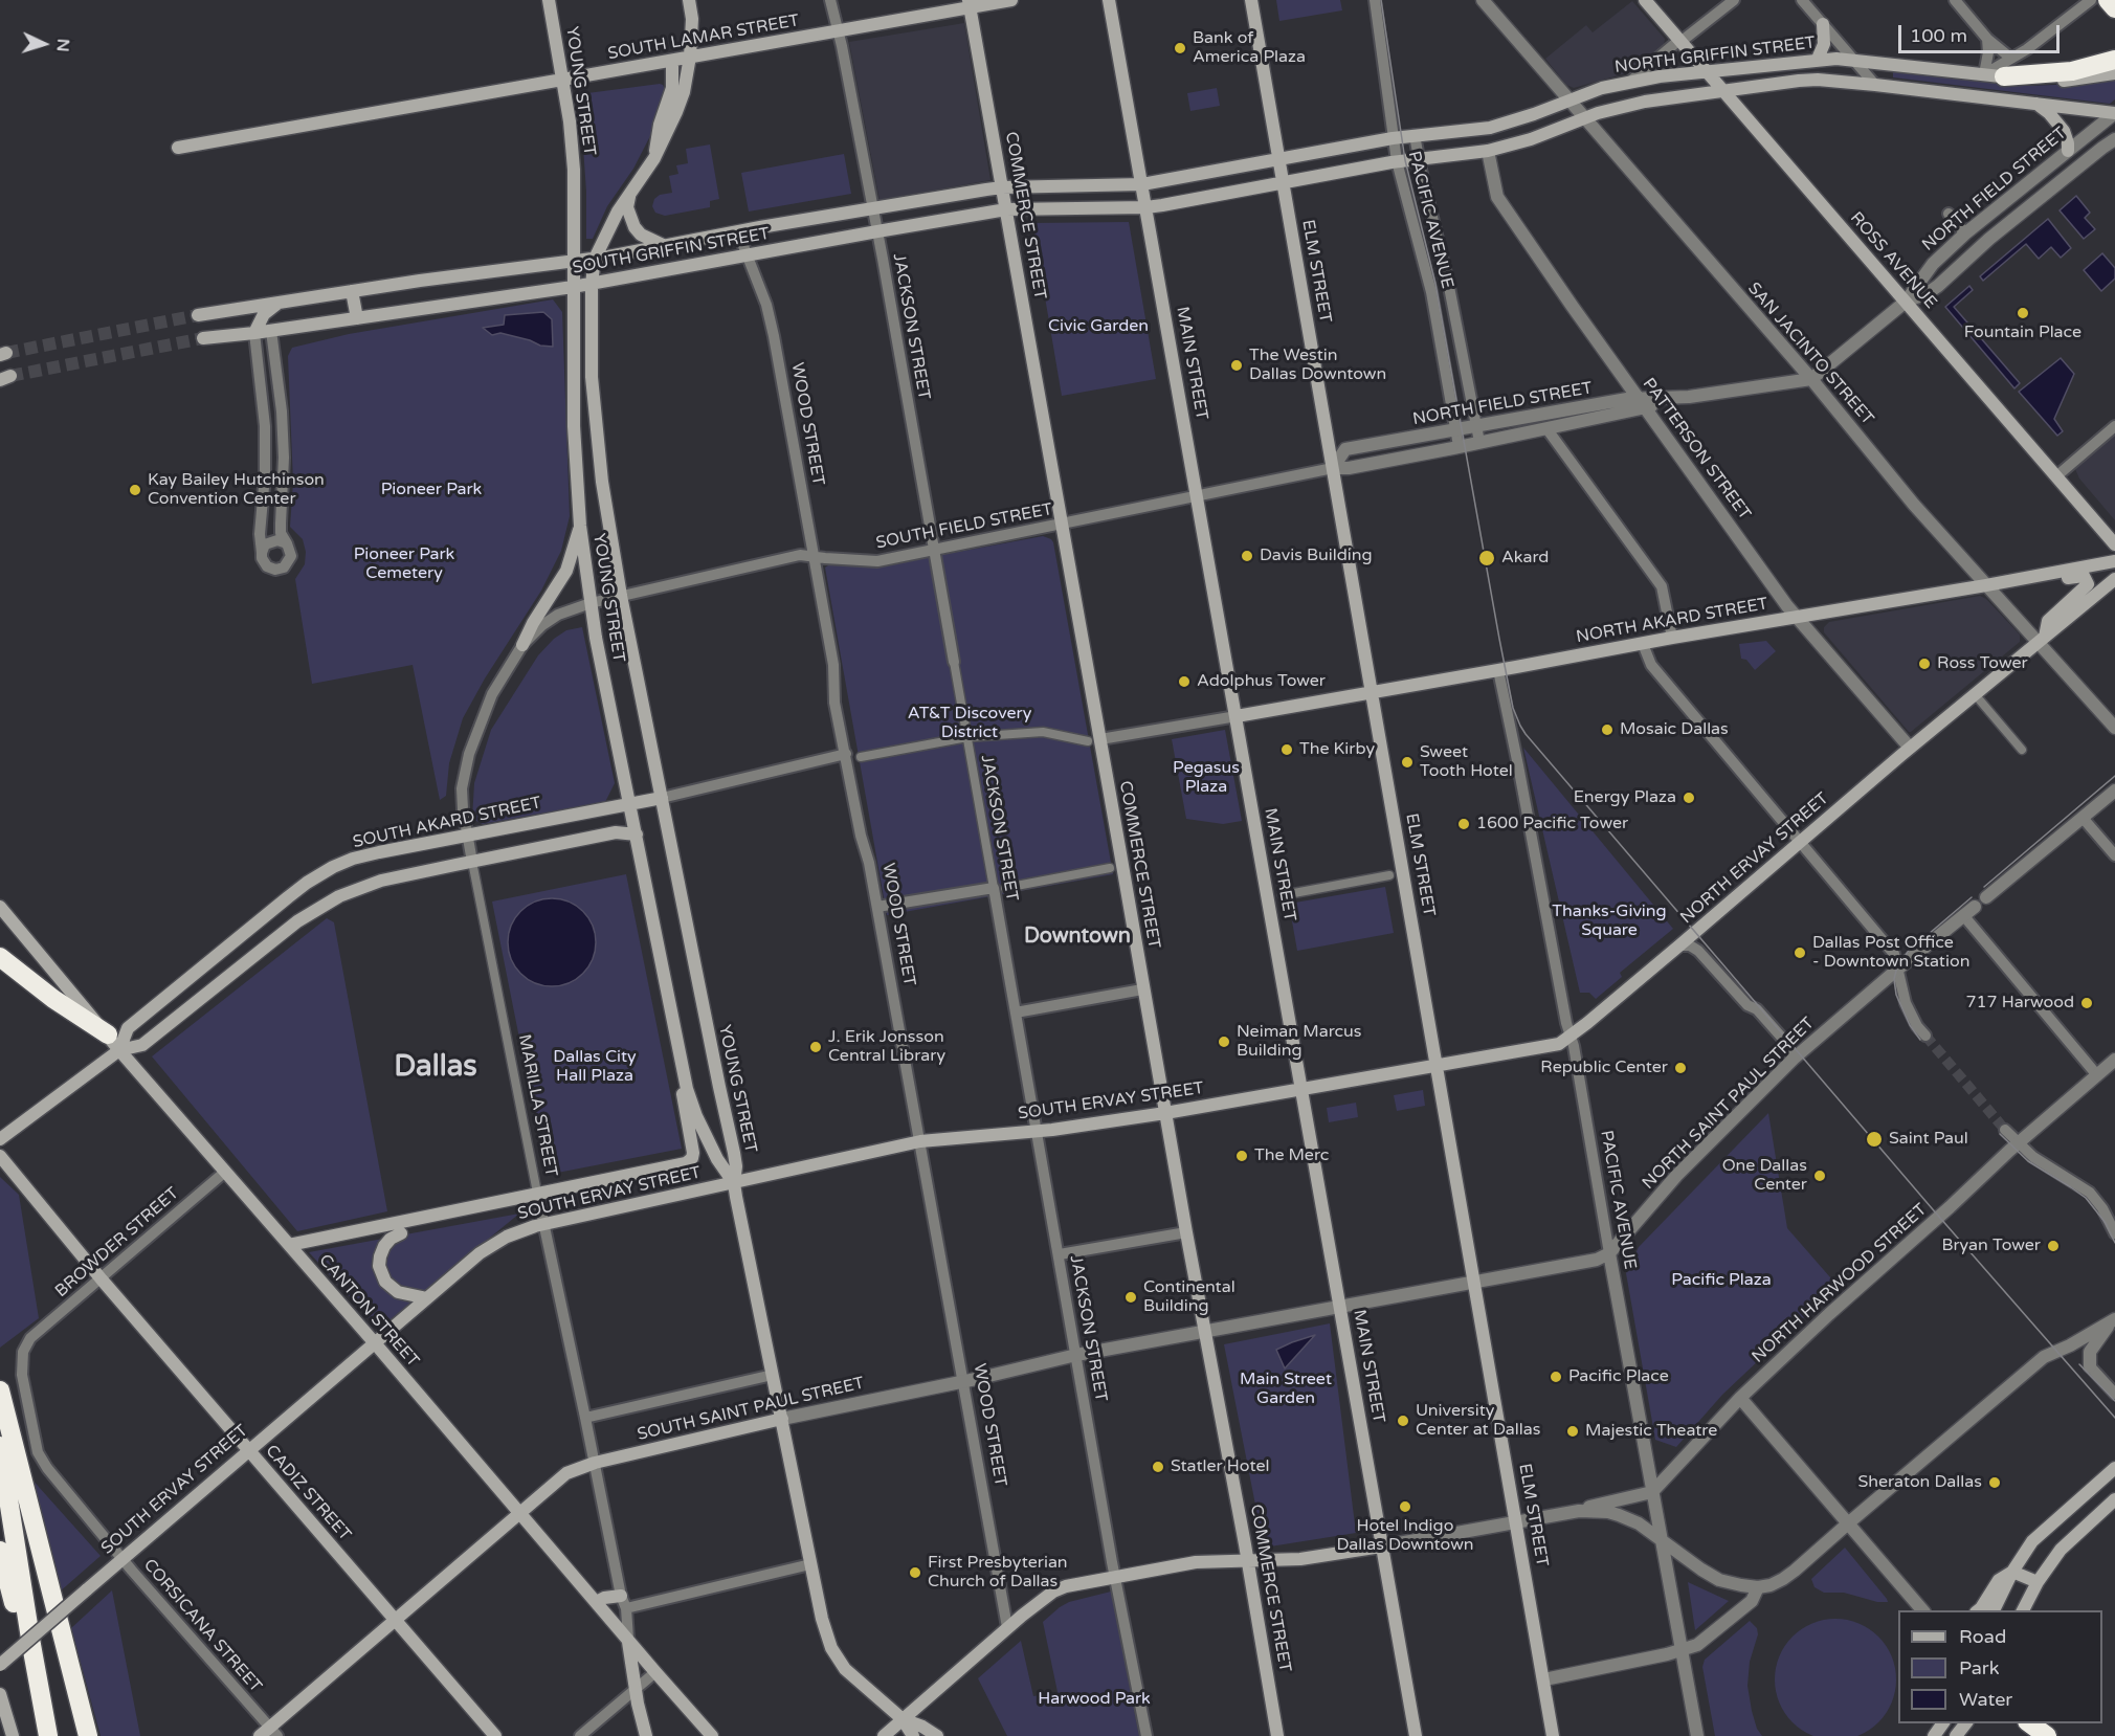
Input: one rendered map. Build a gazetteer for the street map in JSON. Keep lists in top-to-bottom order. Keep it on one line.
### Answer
{"streets":{"main road":["SOUTH LAMAR STREET","NORTH GRIFFIN STREET","YOUNG STREET","COMMERCE STREET","SOUTH GRIFFIN STREET","ROSS AVENUE","ELM STREET","MAIN STREET","NORTH AKARD STREET","SOUTH AKARD STREET","NORTH ERVAY STREET","SOUTH ERVAY STREET","MARILLA STREET","CANTON STREET","SOUTH SAINT PAUL STREET","CADIZ STREET"],"street":["NORTH FIELD STREET","PACIFIC AVENUE","JACKSON STREET","SAN JACINTO STREET","WOOD STREET","PATTERSON STREET","SOUTH FIELD STREET","NORTH SAINT PAUL STREET","BROWDER STREET","NORTH HARWOOD STREET","CORSICANA STREET"]},"crossings":[["SOUTH LAMAR STREET","YOUNG STREET"],["SOUTH LAMAR STREET","COMMERCE STREET"],["SOUTH LAMAR STREET","JACKSON STREET"],["NORTH GRIFFIN STREET","NORTH FIELD STREET"],["NORTH GRIFFIN STREET","PACIFIC AVENUE"],["NORTH GRIFFIN STREET","SOUTH GRIFFIN STREET"],["NORTH GRIFFIN STREET","ROSS AVENUE"],["NORTH GRIFFIN STREET","ELM STREET"],["NORTH GRIFFIN STREET","SAN JACINTO STREET"],["NORTH GRIFFIN STREET","MAIN STREET"],["NORTH GRIFFIN STREET","PATTERSON STREET"],["YOUNG STREET","SOUTH GRIFFIN STREET"],["YOUNG STREET","SOUTH FIELD STREET"],["YOUNG STREET","SOUTH AKARD STREET"],["YOUNG STREET","SOUTH ERVAY STREET"],["YOUNG STREET","MARILLA STREET"],["YOUNG STREET","SOUTH SAINT PAUL STREET"],["NORTH FIELD STREET","PACIFIC AVENUE"],["NORTH FIELD STREET","ROSS AVENUE"],["NORTH FIELD STREET","ELM STREET"],["NORTH FIELD STREET","SAN JACINTO STREET"],["NORTH FIELD STREET","MAIN STREET"],["NORTH FIELD STREET","PATTERSON STREET"],["NORTH FIELD STREET","SOUTH FIELD STREET"],["COMMERCE STREET","SOUTH GRIFFIN STREET"],["COMMERCE STREET","SOUTH FIELD STREET"],["COMMERCE STREET","SOUTH ERVAY STREET"],["COMMERCE STREET","SOUTH SAINT PAUL STREET"],["PACIFIC AVENUE","NORTH AKARD STREET"],["PACIFIC AVENUE","NORTH ERVAY STREET"],["PACIFIC AVENUE","NORTH SAINT PAUL STREET"],["PACIFIC AVENUE","NORTH HARWOOD STREET"],["SOUTH GRIFFIN STREET","JACKSON STREET"],["SOUTH GRIFFIN STREET","MAIN STREET"],["SOUTH GRIFFIN STREET","WOOD STREET"],["ELM STREET","NORTH AKARD STREET"],["ELM STREET","NORTH ERVAY STREET"],["JACKSON STREET","SOUTH FIELD STREET"],["JACKSON STREET","SOUTH ERVAY STREET"],["JACKSON STREET","SOUTH SAINT PAUL STREET"],["SAN JACINTO STREET","NORTH AKARD STREET"],["SAN JACINTO STREET","NORTH ERVAY STREET"],["MAIN STREET","SOUTH FIELD STREET"],["MAIN STREET","NORTH AKARD STREET"],["MAIN STREET","NORTH ERVAY STREET"],["MAIN STREET","SOUTH ERVAY STREET"],["MAIN STREET","SOUTH SAINT PAUL STREET"],["WOOD STREET","SOUTH FIELD STREET"],["WOOD STREET","SOUTH AKARD STREET"],["WOOD STREET","SOUTH ERVAY STREET"],["WOOD STREET","SOUTH SAINT PAUL STREET"],["PATTERSON STREET","NORTH AKARD STREET"],["PATTERSON STREET","NORTH ERVAY STREET"],["SOUTH FIELD STREET","MARILLA STREET"],["SOUTH AKARD STREET","MARILLA STREET"],["SOUTH AKARD STREET","CANTON STREET"],["NORTH ERVAY STREET","SOUTH ERVAY STREET"],["SOUTH ERVAY STREET","MARILLA STREET"],["SOUTH ERVAY STREET","CANTON STREET"],["SOUTH ERVAY STREET","CADIZ STREET"],["SOUTH ERVAY STREET","CORSICANA STREET"],["MARILLA STREET","CANTON STREET"],["MARILLA STREET","SOUTH SAINT PAUL STREET"],["BROWDER STREET","CANTON STREET"],["BROWDER STREET","CADIZ STREET"],["BROWDER STREET","CORSICANA STREET"],["CANTON STREET","SOUTH SAINT PAUL STREET"],["SOUTH SAINT PAUL STREET","CADIZ STREET"],["SOUTH SAINT PAUL STREET","CORSICANA STREET"]],"districts":["Downtown","Dallas"],"parks":["Civic Garden","Pioneer Park","Pioneer Park Cemetery","AT&T Discovery District","Pegasus Plaza","Thanks-Giving Square","Dallas City Hall Plaza","Pacific Plaza","Main Street Garden","Harwood Park"],"places":["Bank of America Plaza","Fountain Place","The Westin Dallas Downtown","Kay Bailey Hutchinson Convention Center","Davis Building","Akard","Ross Tower","Adolphus Tower","Mosaic Dallas","The Kirby","Sweet Tooth Hotel","Energy Plaza","1600 Pacific Tower","Dallas Post Office - Downtown Station","717 Harwood","Neiman Marcus Building","J. Erik Jonsson Central Library","Republic Center","Saint Paul","The Merc","One Dallas Center","Bryan Tower","Continental Building","Pacific Place","University Center at Dallas","Majestic Theatre","Statler Hotel","Sheraton Dallas","Hotel Indigo Dallas Downtown","First Presbyterian Church of Dallas"],"legend":["Road","Park","Water"],"scale_bar":"100 m","north":"right"}
